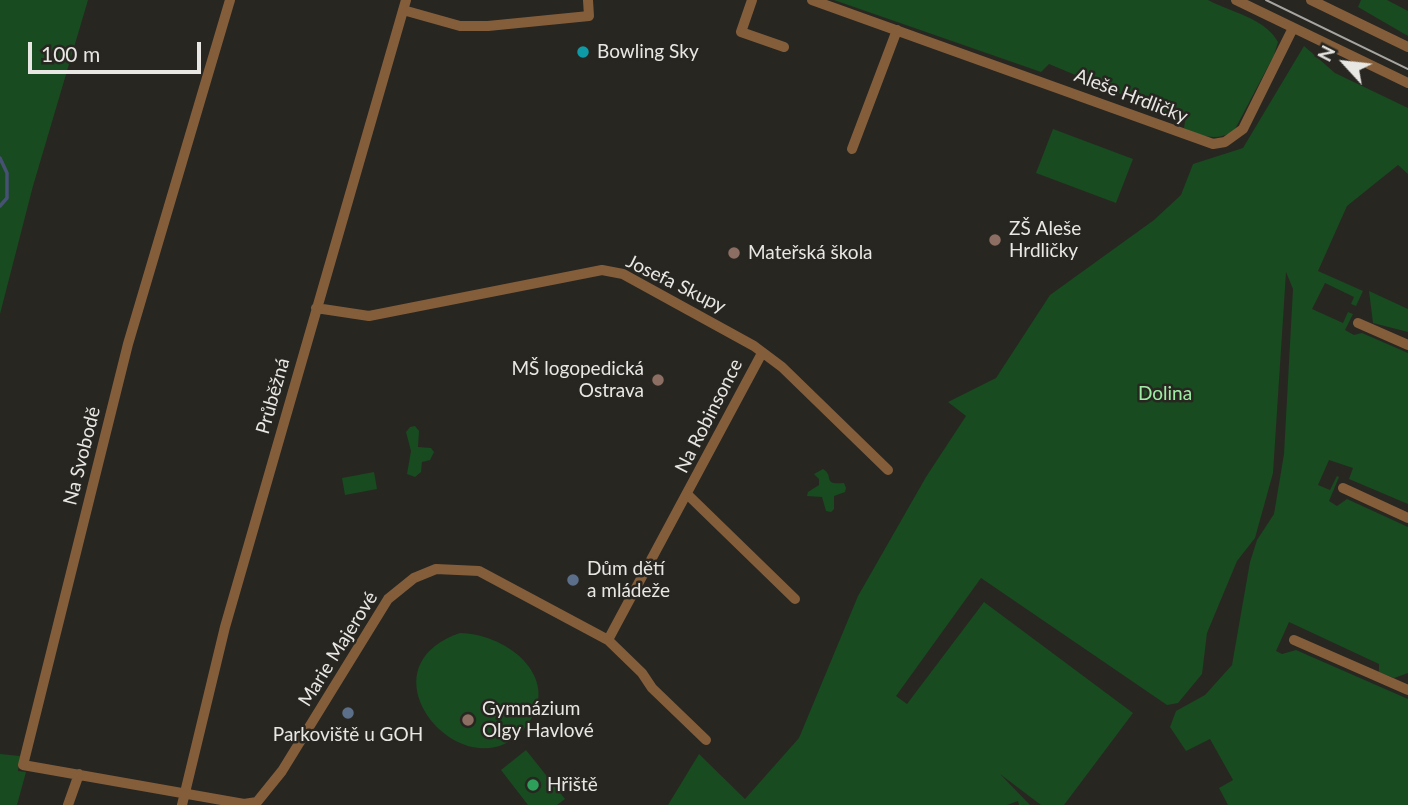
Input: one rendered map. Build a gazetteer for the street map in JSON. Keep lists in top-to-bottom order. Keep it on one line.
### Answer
{"streets":{"street":["Aleše Hrdličky","Josefa Skupy","Průběžná","Na Robinsonce","Na Svobodě","Marie Majerové"]},"crossings":[["Josefa Skupy","Průběžná"],["Josefa Skupy","Na Robinsonce"],["Průběžná","Na Svobodě"],["Průběžná","Marie Majerové"],["Na Robinsonce","Marie Majerové"],["Na Svobodě","Marie Majerové"]],"parks":["Dolina"],"places":["Bowling Sky","ZŠ Aleše Hrdličky","Mateřská škola","MŠ logopedická Ostrava","Dům dětí a mládeže","Parkoviště u GOH","Gymnázium Olgy Havlové","Hřiště"],"scale_bar":"100 m","north":"top left"}
